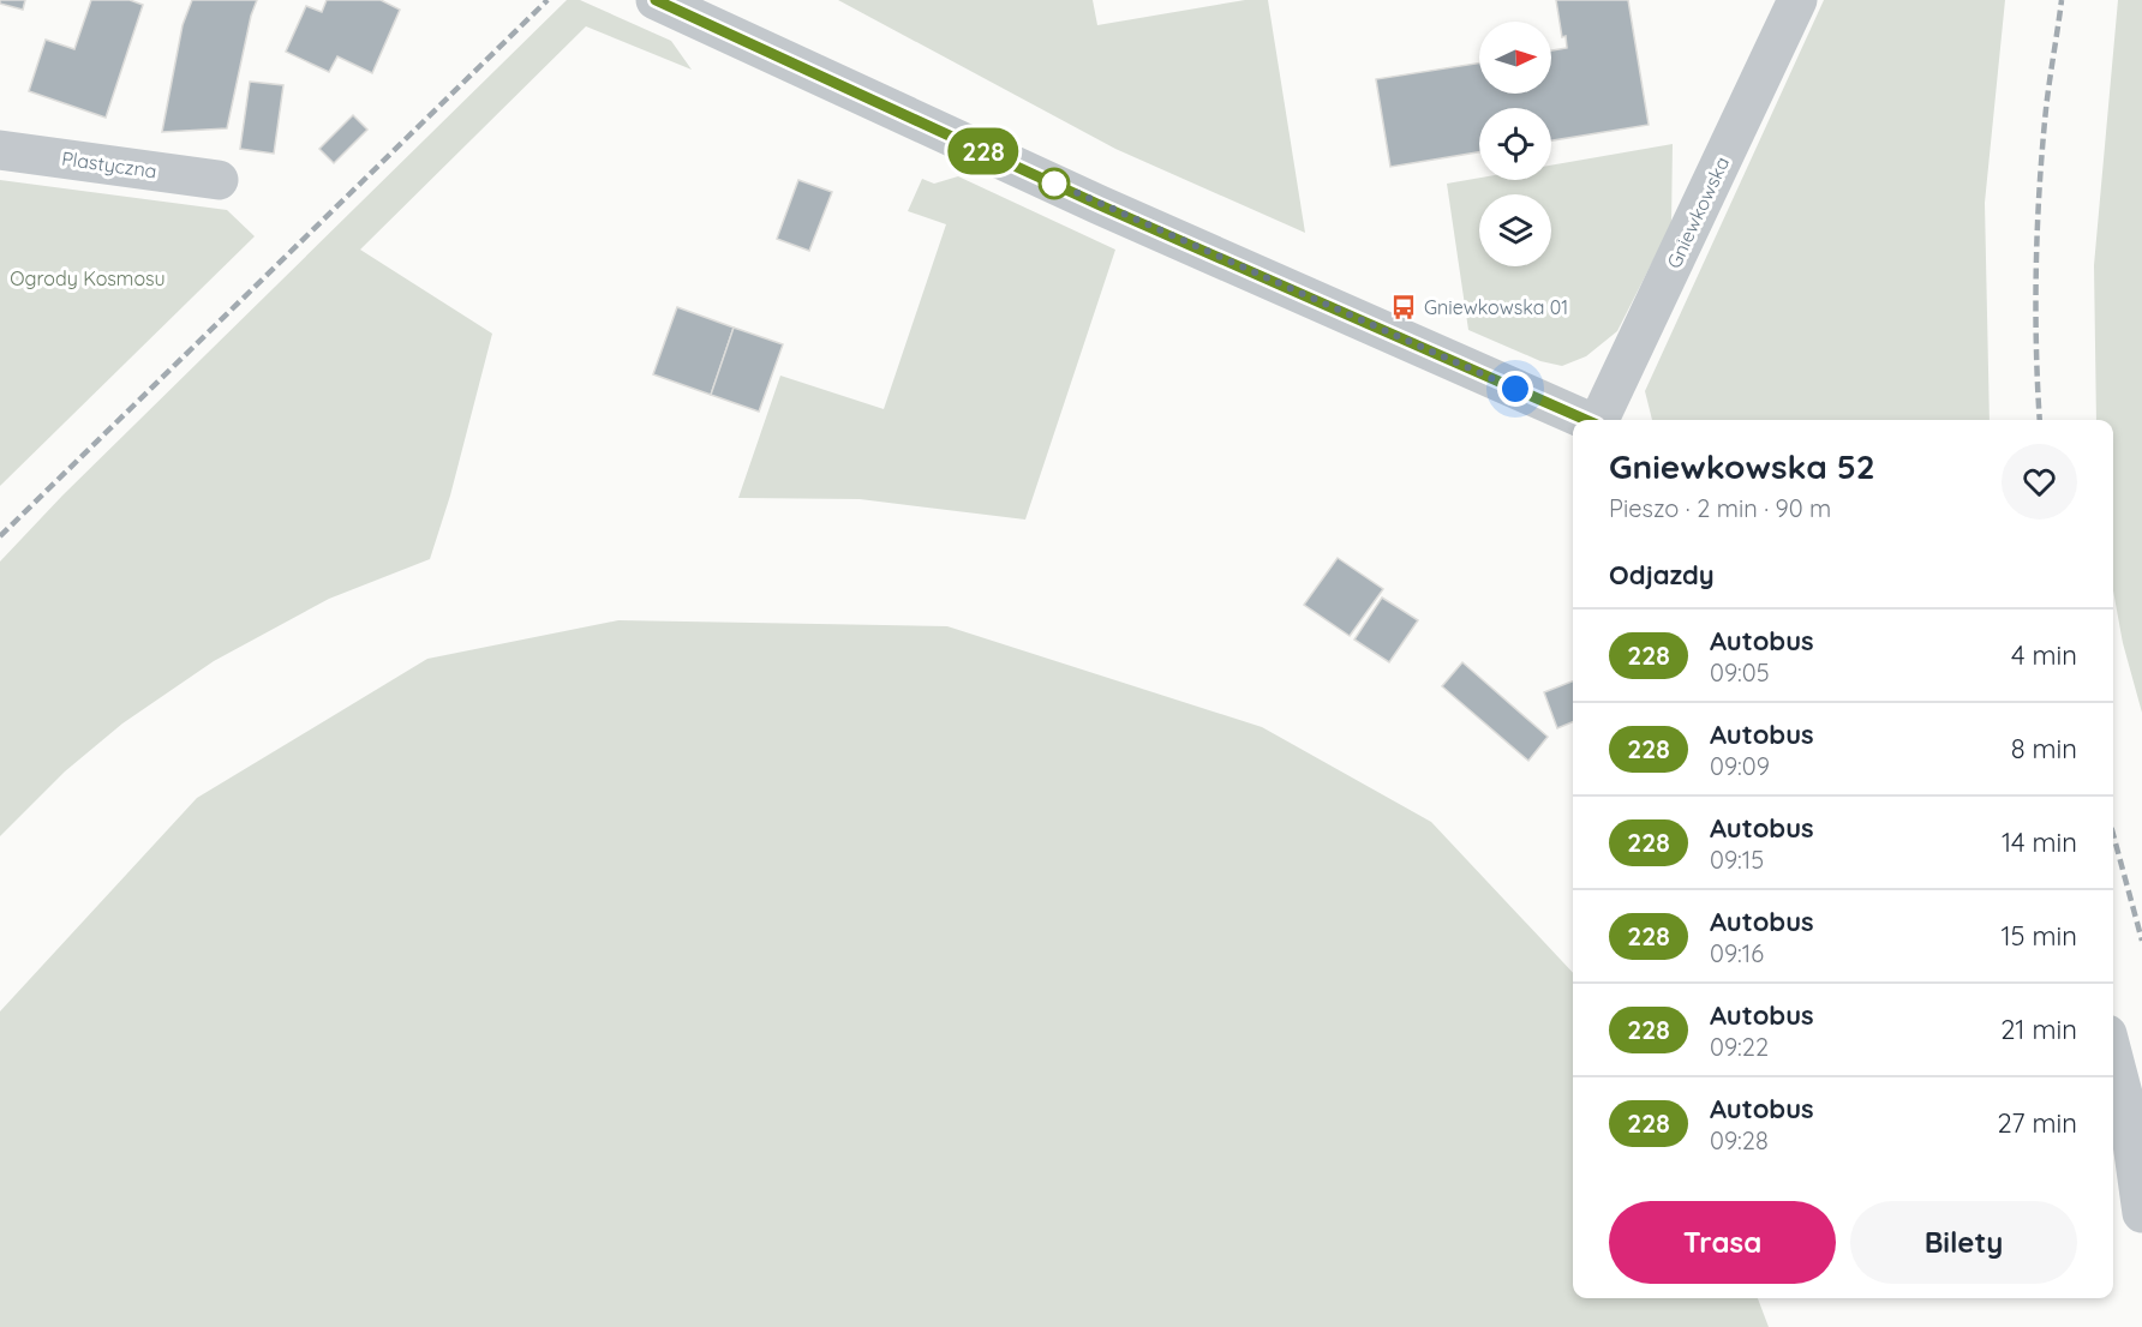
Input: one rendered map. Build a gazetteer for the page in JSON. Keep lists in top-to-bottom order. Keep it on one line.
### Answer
{"streets":{"street":["Plastyczna","Gniewkowska"]},"parks":["Ogrody Kosmosu"],"places":{"bus stop":["Gniewkowska 01"]},"lines":["bus line 228"],"north":"right","page":{"on_map":"228","heading":[["Gniewkowska 52","Pieszo · 2 min · 90 m"],"Odjazdy"],"list":[{"mark":"228","name":"Autobus","note":"09:05","value":"4 min"},{"mark":"228","name":"Autobus","note":"09:09","value":"8 min"},{"mark":"228","name":"Autobus","note":"09:15","value":"14 min"},{"mark":"228","name":"Autobus","note":"09:16","value":"15 min"},{"mark":"228","name":"Autobus","note":"09:22","value":"21 min"},{"mark":"228","name":"Autobus","note":"09:28","value":"27 min"}],"buttons":["Trasa","Bilety"]}}
